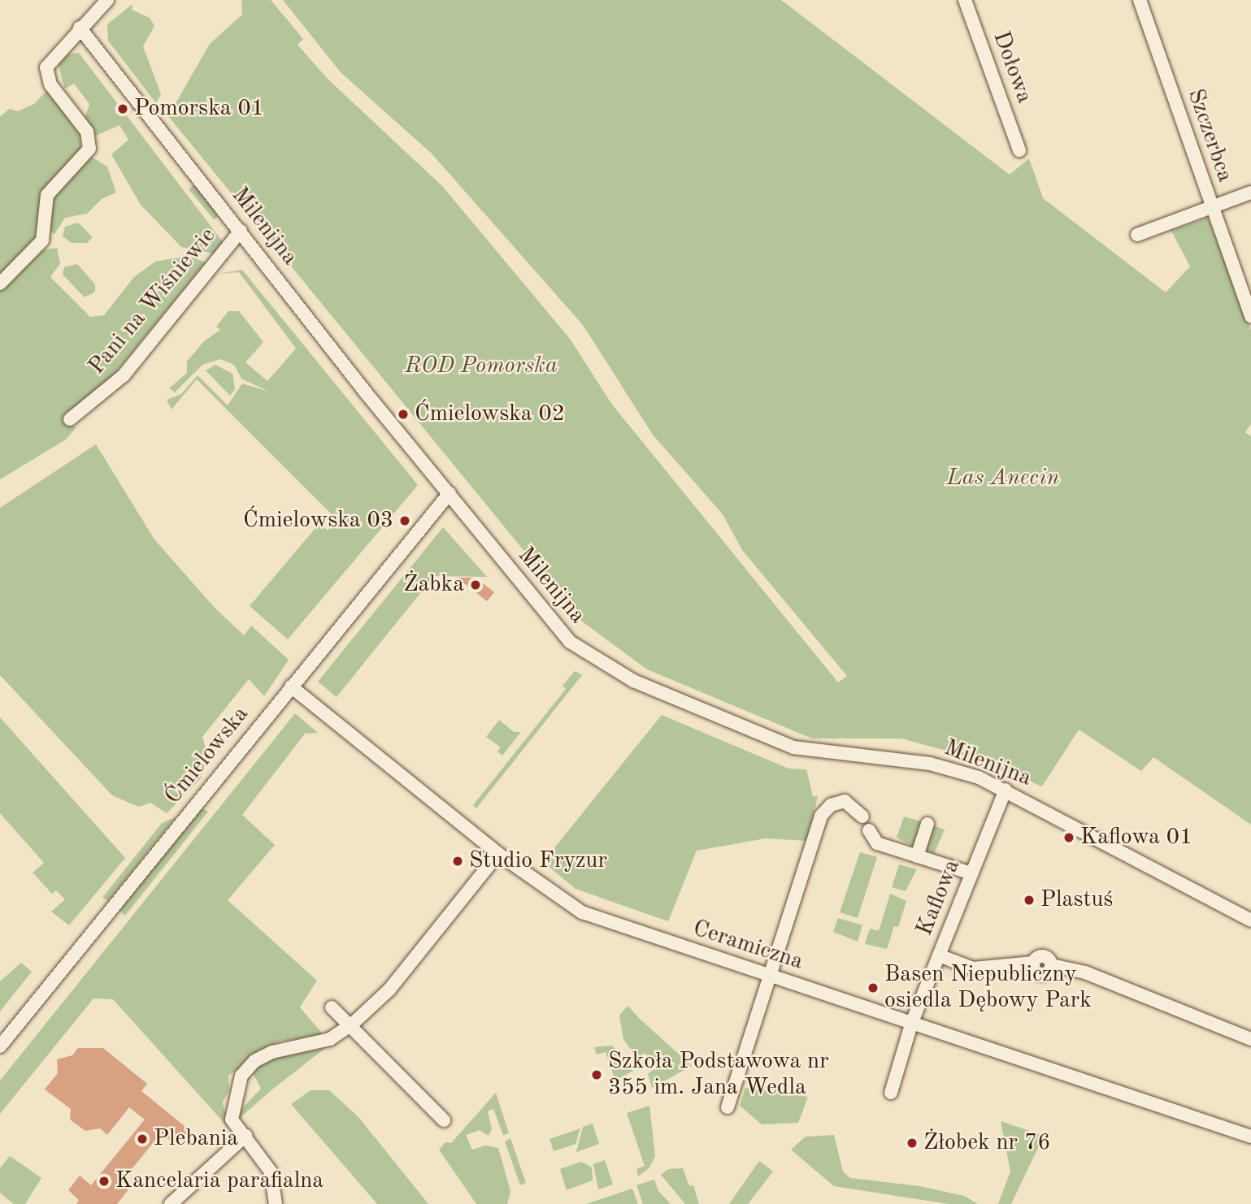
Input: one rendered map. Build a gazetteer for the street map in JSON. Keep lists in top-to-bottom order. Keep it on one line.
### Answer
{"streets":{"street":["Dołowa","Szczerbca","Milenijna","Pani na Wiśniewie","Ćmielowska","Kaflowa","Ceramiczna"]},"crossings":[["Milenijna","Pani na Wiśniewie"],["Milenijna","Ćmielowska"],["Milenijna","Kaflowa"],["Ćmielowska","Ceramiczna"],["Kaflowa","Ceramiczna"]],"parks":["ROD Pomorska","Las Anecin"],"places":["Pomorska 01","Ćmielowska 02","Ćmielowska 03","Żabka","Kaflowa 01","Studio Fryzur","Plastuś","Basen Niepubliczny osiedla Dębowy Park","Szkoła Podstawowa nr 355 im. Jana Wedla","Plebania","Żłobek nr 76","Kancelaria parafialna"]}
